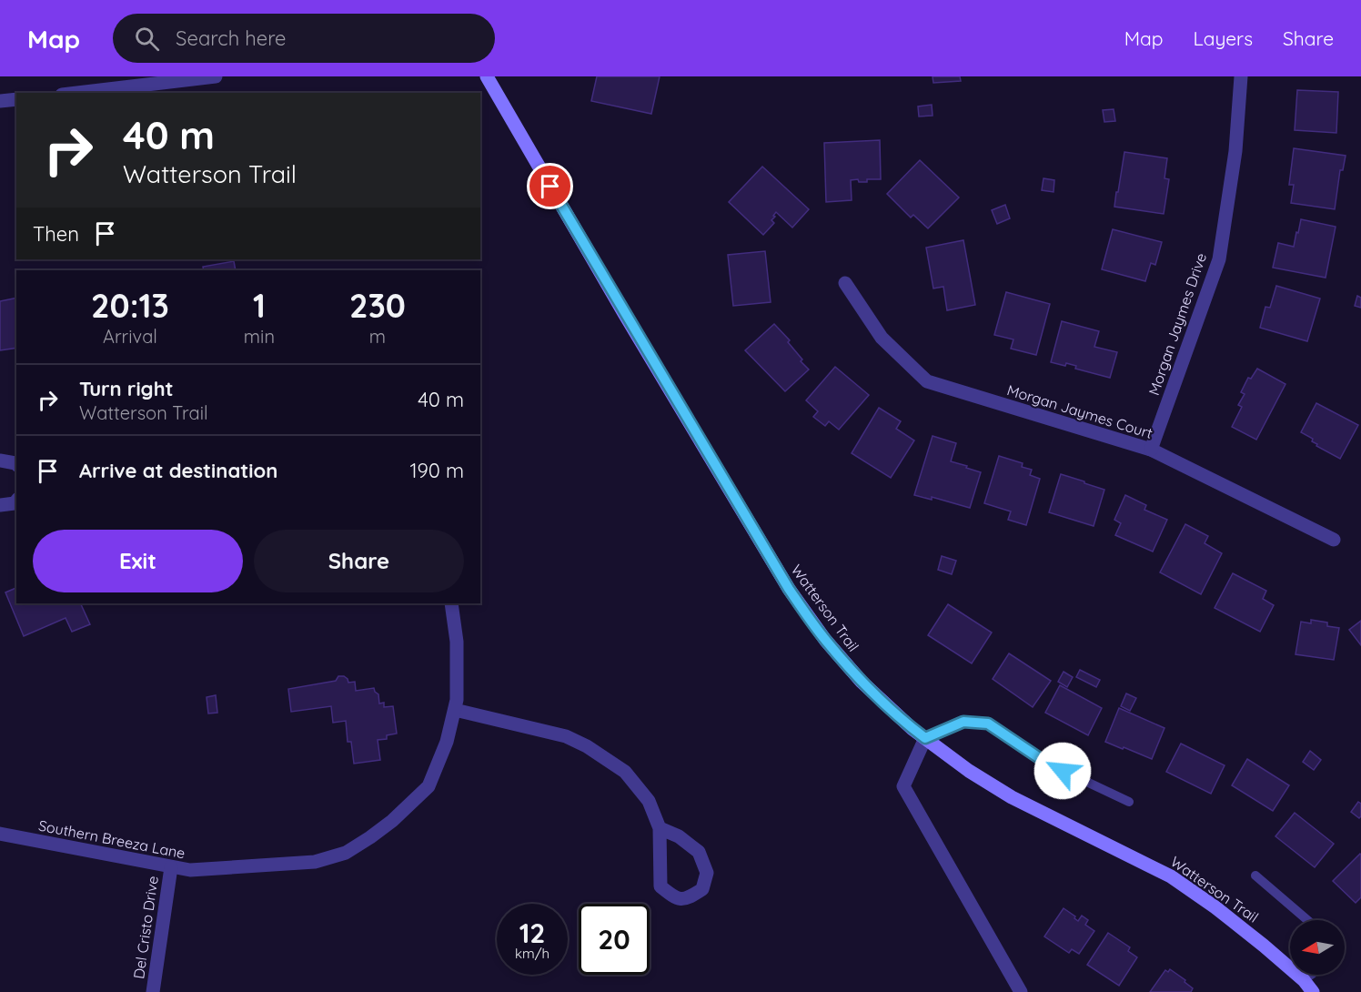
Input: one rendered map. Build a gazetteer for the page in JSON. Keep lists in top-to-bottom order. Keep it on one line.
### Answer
{"streets":{"main road":["Watterson Trail"],"street":["Morgan Jaymes Drive","Morgan Jaymes Court","Southern Breeza Lane","Del Cristo Drive"]},"crossings":[["Morgan Jaymes Drive","Morgan Jaymes Court"],["Southern Breeza Lane","Del Cristo Drive"]],"north":"left","page":{"header":"Map","search":"Search here","nav":["Map","Layers","Share"],"turn":["40 m","Watterson Trail"],"then":"Then","eta":["20:13","Arrival","1","min","230","m"],"list":[{"name":"Turn right","note":"Watterson Trail","value":"40 m"},{"name":"Arrive at destination","value":"190 m"}],"buttons":["Exit","Share"],"speed":"12 km/h","limit":"20"}}
